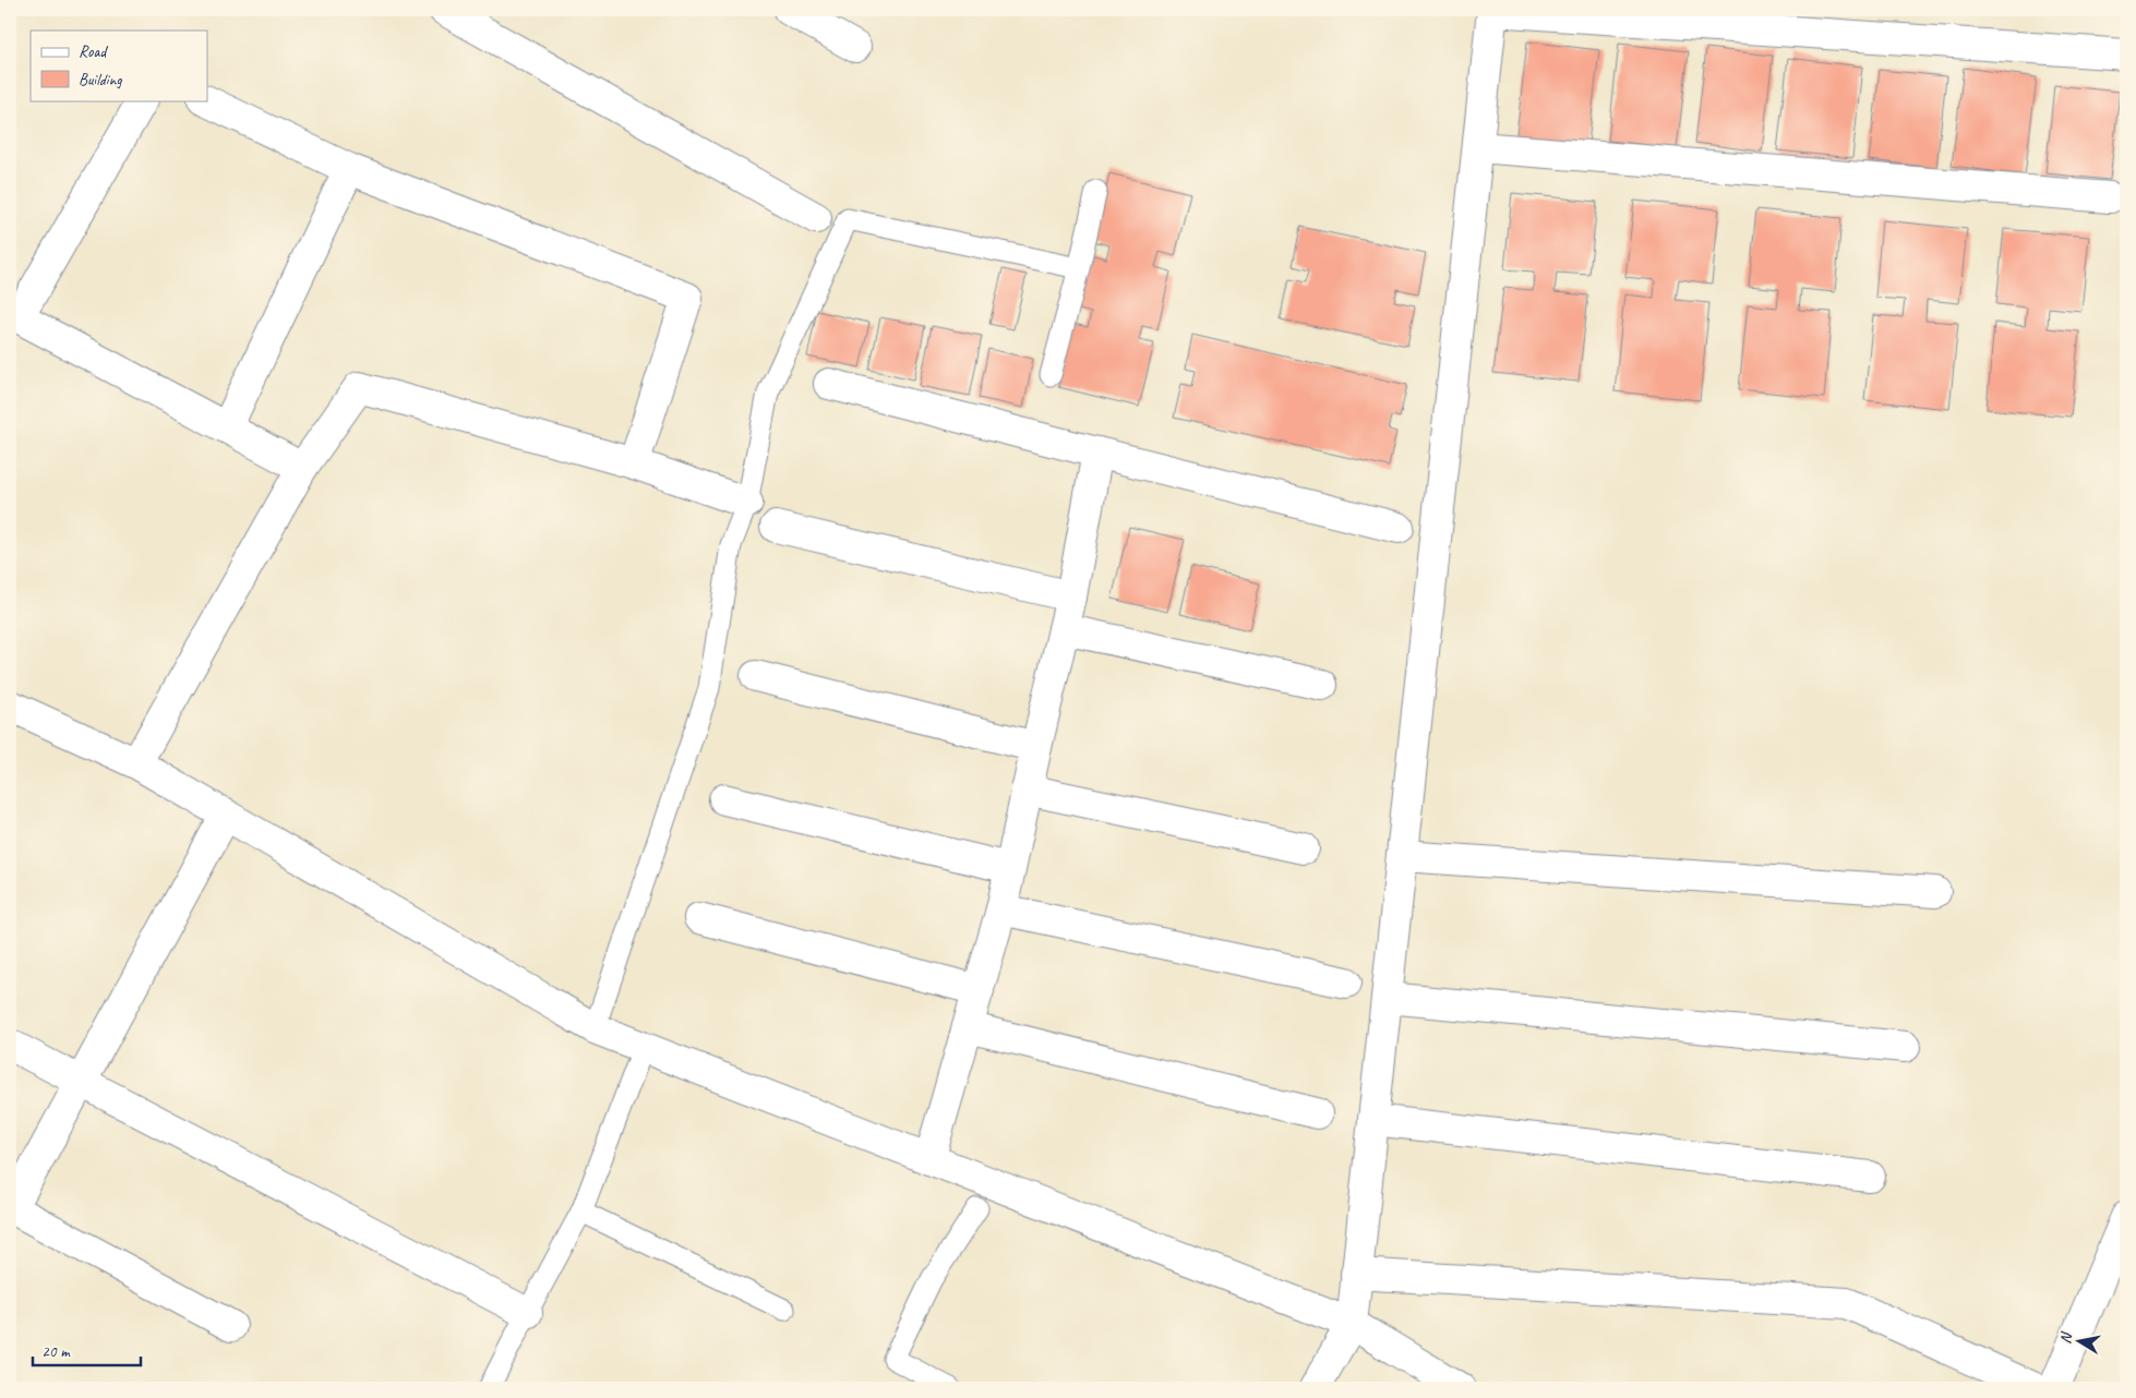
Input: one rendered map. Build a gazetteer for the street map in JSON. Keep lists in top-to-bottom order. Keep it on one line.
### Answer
{"legend":["Road","Building"],"scale_bar":"20 m","north":"left"}
